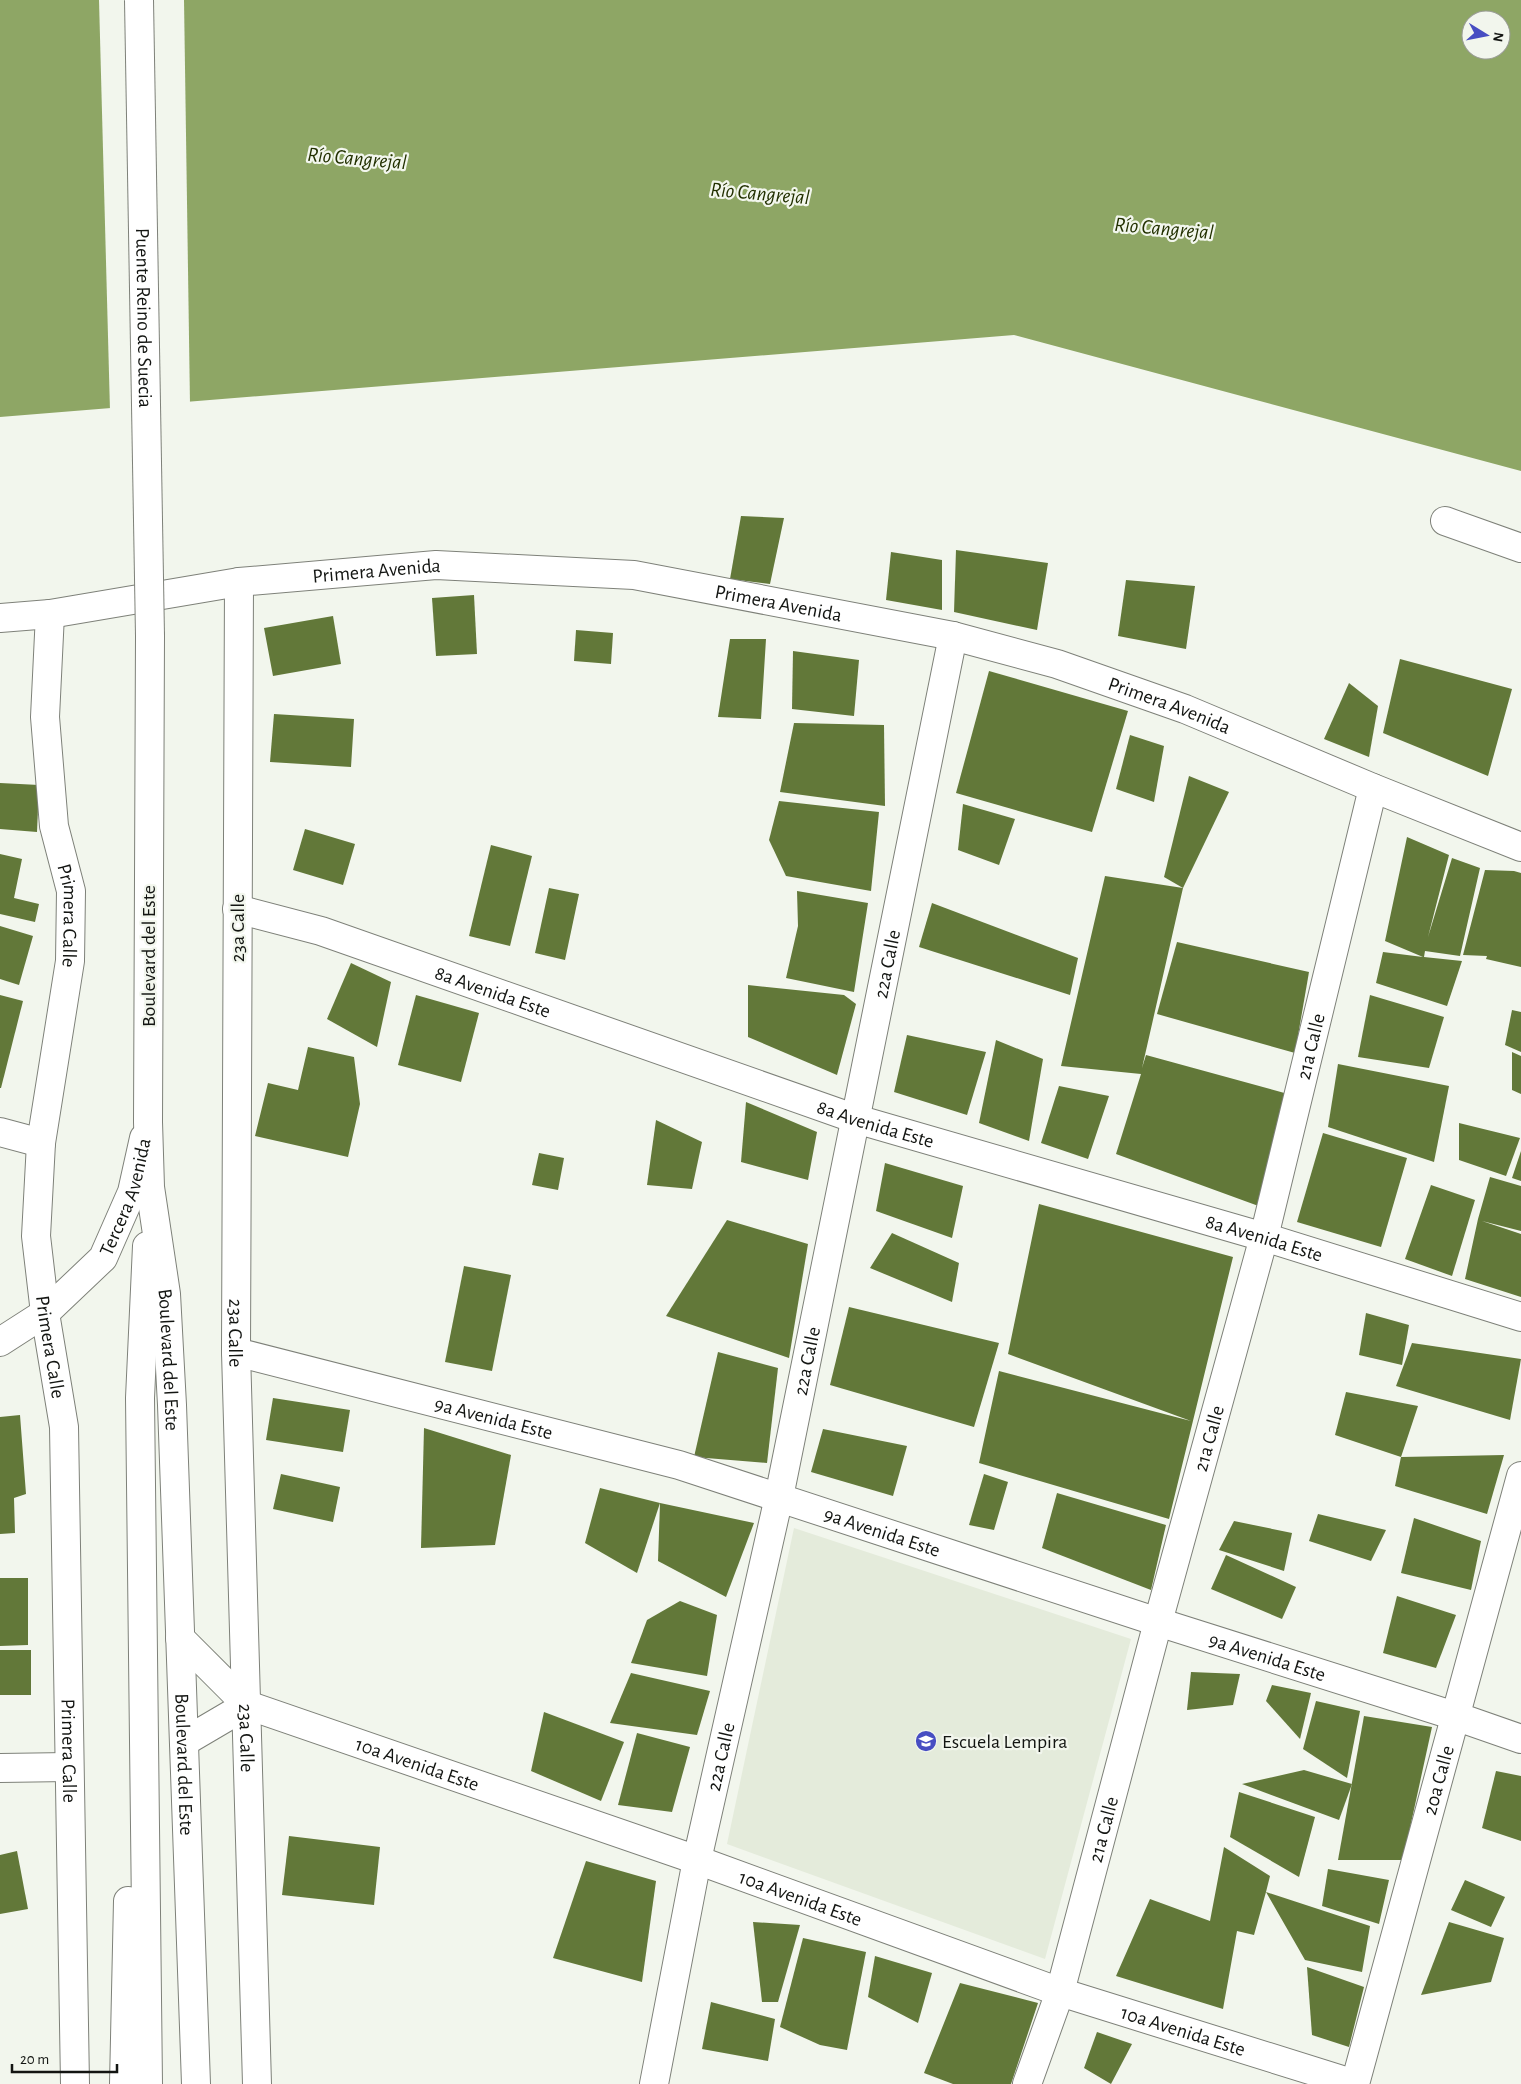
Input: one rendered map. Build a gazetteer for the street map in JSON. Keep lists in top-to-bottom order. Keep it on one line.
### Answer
{"streets":{"street":["Puente Reino de Suecia","Primera Avenida","Primera Calle","23a Calle","Boulevard del Este","22a Calle","8a Avenida Este","21a Calle","Tercera Avenida","9a Avenida Este","10a Avenida Este","20a Calle"]},"crossings":[["Puente Reino de Suecia","Boulevard del Este"],["Primera Avenida","Primera Calle"],["Primera Avenida","23a Calle"],["Primera Avenida","22a Calle"],["Primera Avenida","21a Calle"],["Primera Calle","Tercera Avenida"],["23a Calle","8a Avenida Este"],["23a Calle","9a Avenida Este"],["23a Calle","10a Avenida Este"],["Boulevard del Este","Tercera Avenida"],["22a Calle","8a Avenida Este"],["22a Calle","9a Avenida Este"],["22a Calle","10a Avenida Este"],["8a Avenida Este","21a Calle"],["21a Calle","9a Avenida Este"],["21a Calle","10a Avenida Este"],["9a Avenida Este","20a Calle"],["10a Avenida Este","20a Calle"]],"water":["Río Cangrejal"],"places":{"school or university":["Escuela Lempira"]},"scale_bar":"20 m","north":"right"}
